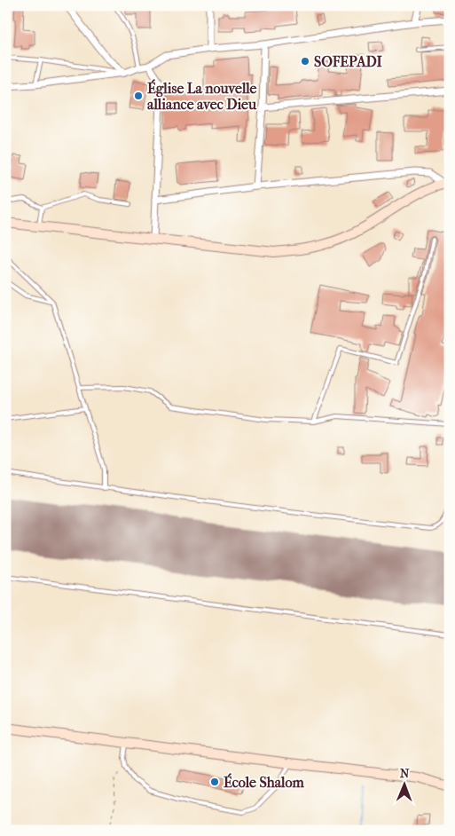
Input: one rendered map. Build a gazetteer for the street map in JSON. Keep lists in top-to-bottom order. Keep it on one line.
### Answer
{"places":["SOFEPADI","Église La nouvelle alliance avec Dieu","École Shalom"],"north":"top"}
